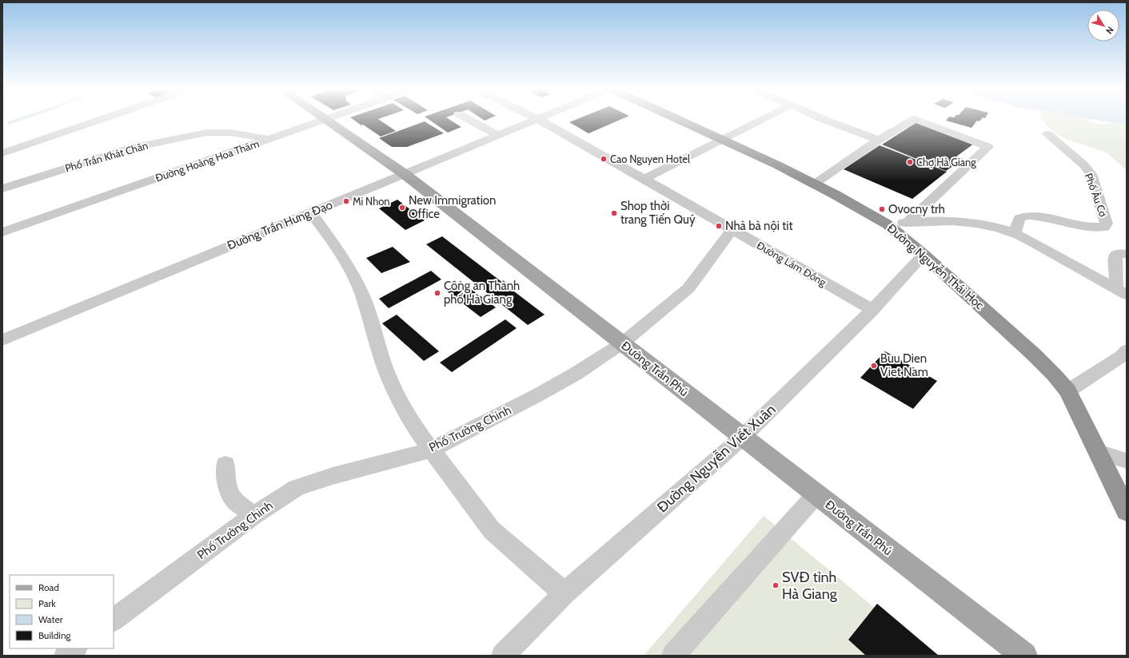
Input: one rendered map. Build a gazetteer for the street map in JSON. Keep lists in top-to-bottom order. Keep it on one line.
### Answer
{"streets":{"highway":["Đường Nguyễn Thái Học"],"main road":["Đường Trần Phú"],"street":["Phố Trần Khát Chân","Đường Hoàng Hoa Thám","Phố Âu Cơ","Đường Trần Hưng Đạo","Đường Lâm Đồng","Phố Trường Chinh","Đường Nguyễn Viết Xuân"]},"crossings":[["Phố Trần Khát Chân","Đường Hoàng Hoa Thám"],["Đường Trần Hưng Đạo","Đường Trần Phú"],["Đường Lâm Đồng","Phố Trường Chinh"],["Đường Lâm Đồng","Đường Nguyễn Viết Xuân"],["Đường Nguyễn Thái Học","Đường Nguyễn Viết Xuân"],["Đường Trần Phú","Phố Trường Chinh"],["Đường Trần Phú","Đường Nguyễn Viết Xuân"]],"places":["Cao Nguyen Hotel","Chợ Hà Giang","Mi Nhon","New Immigration Office","Ovocny trh","Shop thời trang Tiến Quý","Nhà bà nội tit","Công an Thành phố Hà Giang","Buu Dien Viet Nam","SVĐ tỉnh Hà Giang"],"legend":["Road","Park","Water","Building"],"north":"bottom right"}
